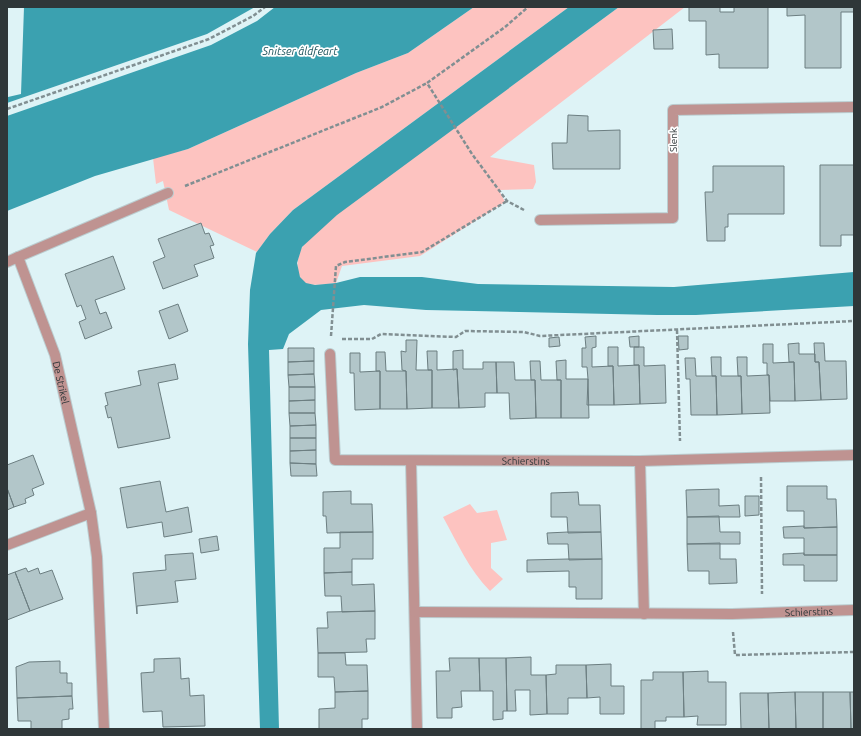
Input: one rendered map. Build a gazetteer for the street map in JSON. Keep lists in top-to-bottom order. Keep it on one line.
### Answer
{"streets":{"street":["Slenk","De Strikel","Schierstins"]},"water":["Snitser âldfeart"]}
